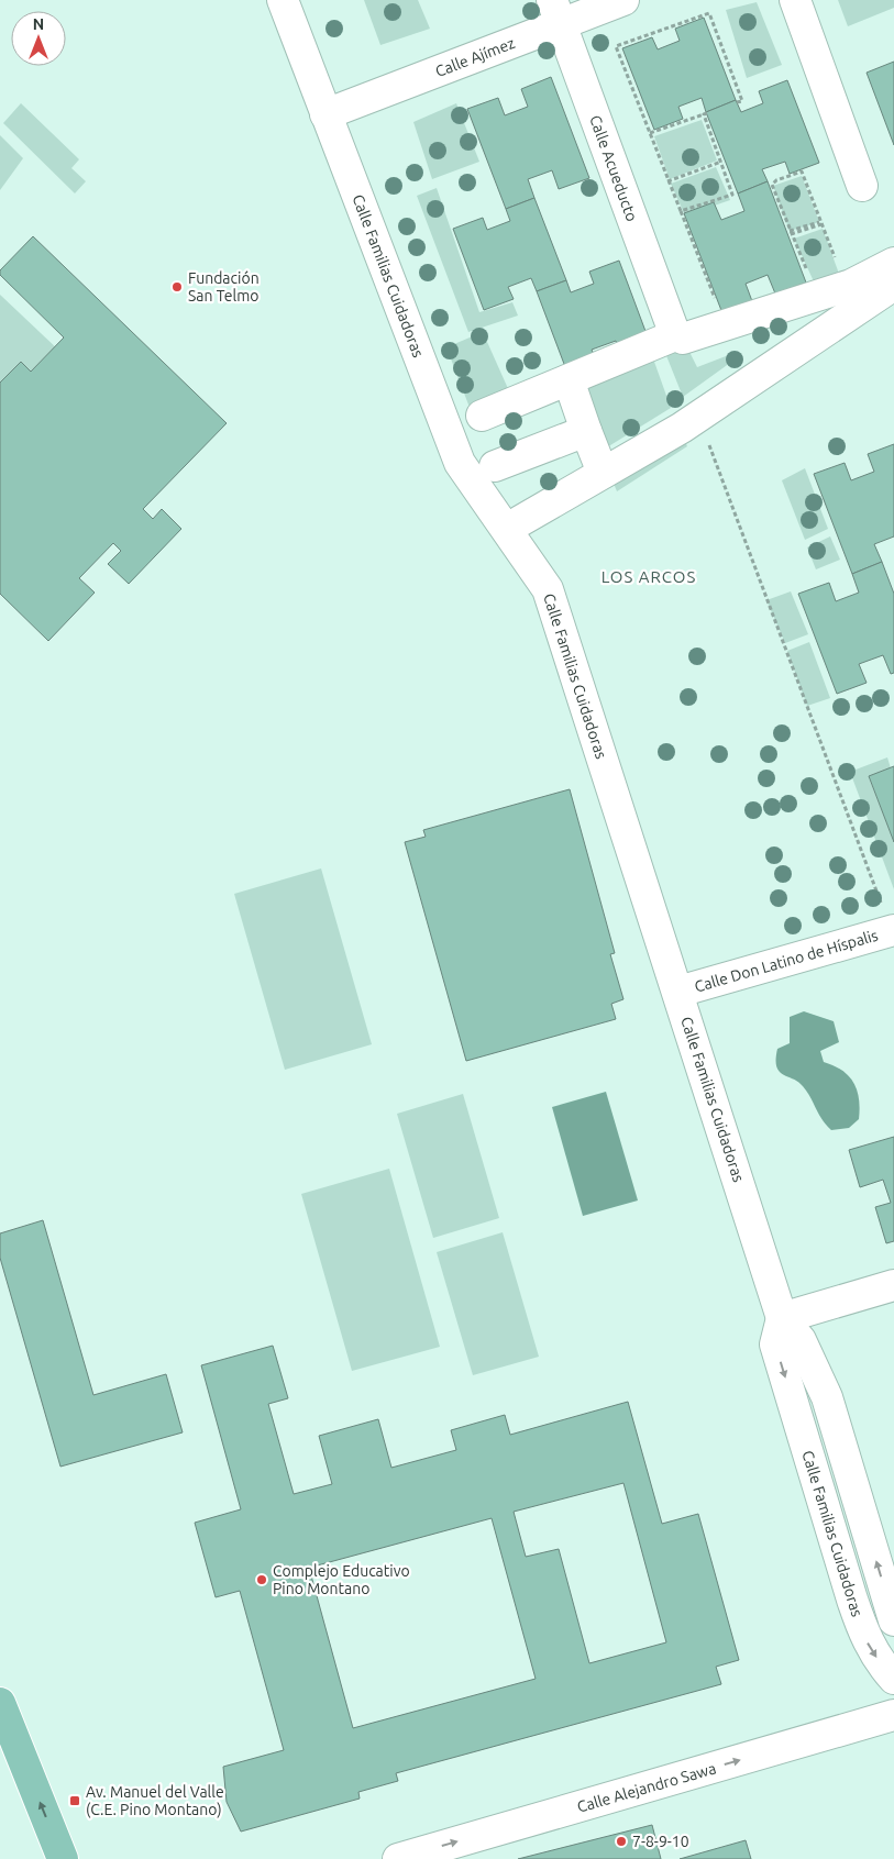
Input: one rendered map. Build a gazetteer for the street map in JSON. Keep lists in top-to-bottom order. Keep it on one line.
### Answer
{"streets":{"street":["Calle Ajímez","Calle Acueducto","Calle Familias Cuidadoras","Calle Don Latino de Híspalis","Calle Alejandro Sawa"]},"crossings":[["Calle Ajímez","Calle Acueducto"],["Calle Ajímez","Calle Familias Cuidadoras"],["Calle Familias Cuidadoras","Calle Don Latino de Híspalis"]],"one_way":["Calle Alejandro Sawa"],"districts":["LOS ARCOS"],"places":{"other":["Fundación San Telmo","Complejo Educativo Pino Montano","7-8-9-10"],"transit":["Av. Manuel del Valle (C.E. Pino Montano)"]},"north":"top"}
